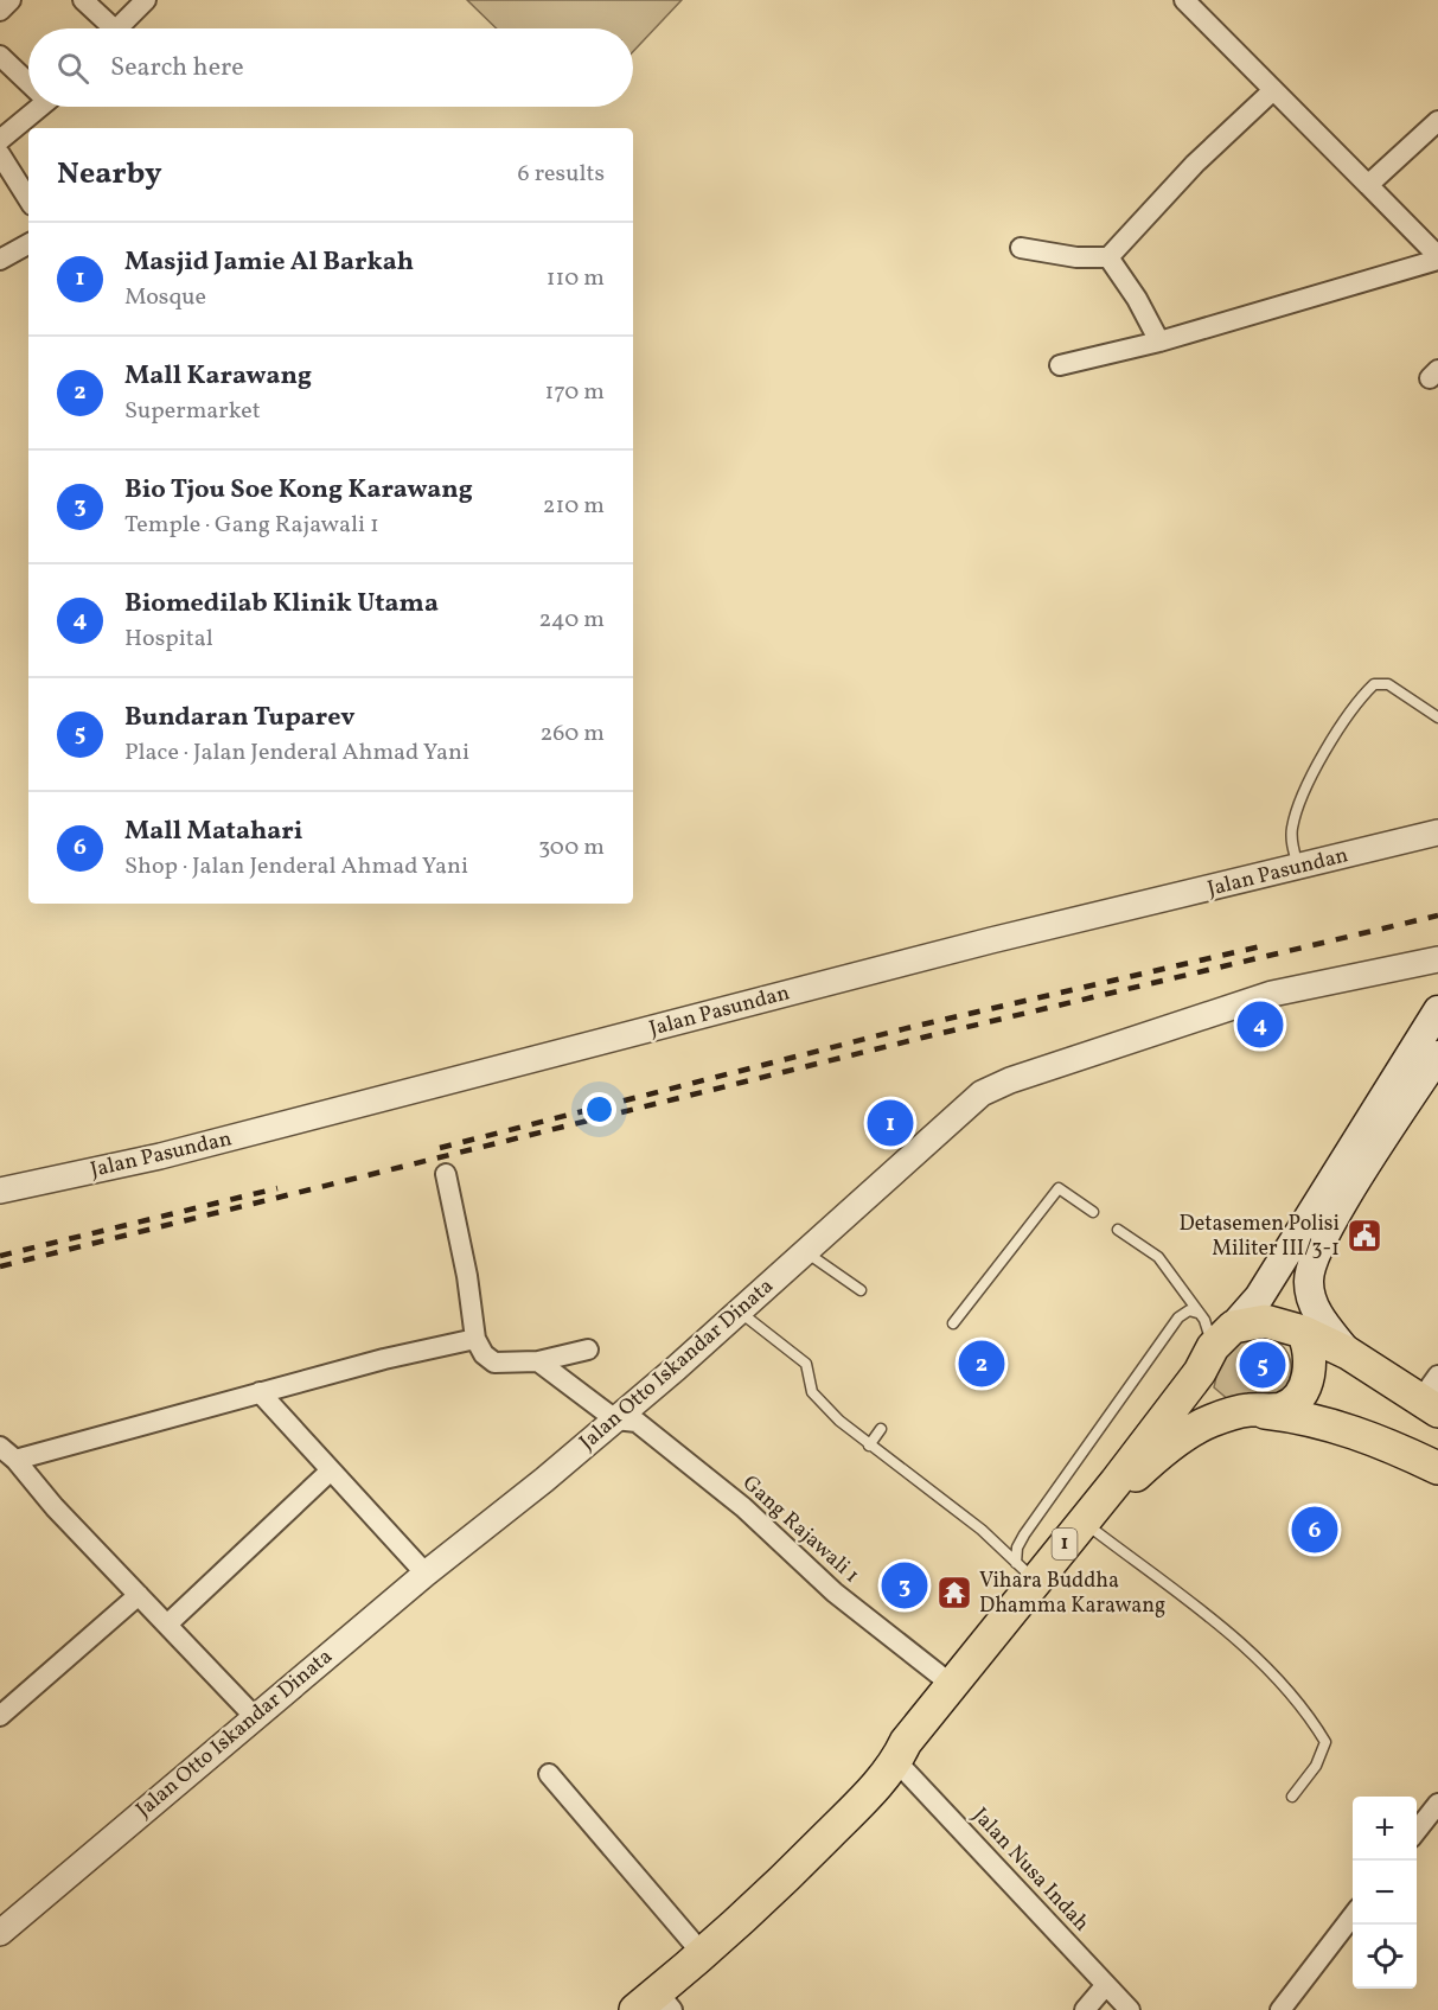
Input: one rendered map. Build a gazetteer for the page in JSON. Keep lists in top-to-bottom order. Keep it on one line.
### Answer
{"streets":{"main road":["1"],"street":["Jalan Pasundan","Jalan Otto Iskandar Dinata","Gang Rajawali 1","Jalan Nusa Indah"]},"crossings":[["Jalan Otto Iskandar Dinata","Gang Rajawali 1"],["Gang Rajawali 1","1"],["1","Jalan Nusa Indah"]],"places":{"public building":["Detasemen Polisi Militer III/3-1"],"temple":["Vihara Buddha Dhamma Karawang"]},"page":{"search":"Search here","heading":["Nearby","6 results"],"list":[{"mark":"1","name":"Masjid Jamie Al Barkah","note":"Mosque","value":"110 m"},{"mark":"2","name":"Mall Karawang","note":"Supermarket","value":"170 m"},{"mark":"3","name":"Bio Tjou Soe Kong Karawang","note":"Temple · Gang Rajawali 1","value":"210 m"},{"mark":"4","name":"Biomedilab Klinik Utama","note":"Hospital","value":"240 m"},{"mark":"5","name":"Bundaran Tuparev","note":"Place · Jalan Jenderal Ahmad Yani","value":"260 m"},{"mark":"6","name":"Mall Matahari","note":"Shop · Jalan Jenderal Ahmad Yani","value":"300 m"}],"pins":["4","1","2","5","6","3"],"map_buttons":["+","−"]}}
